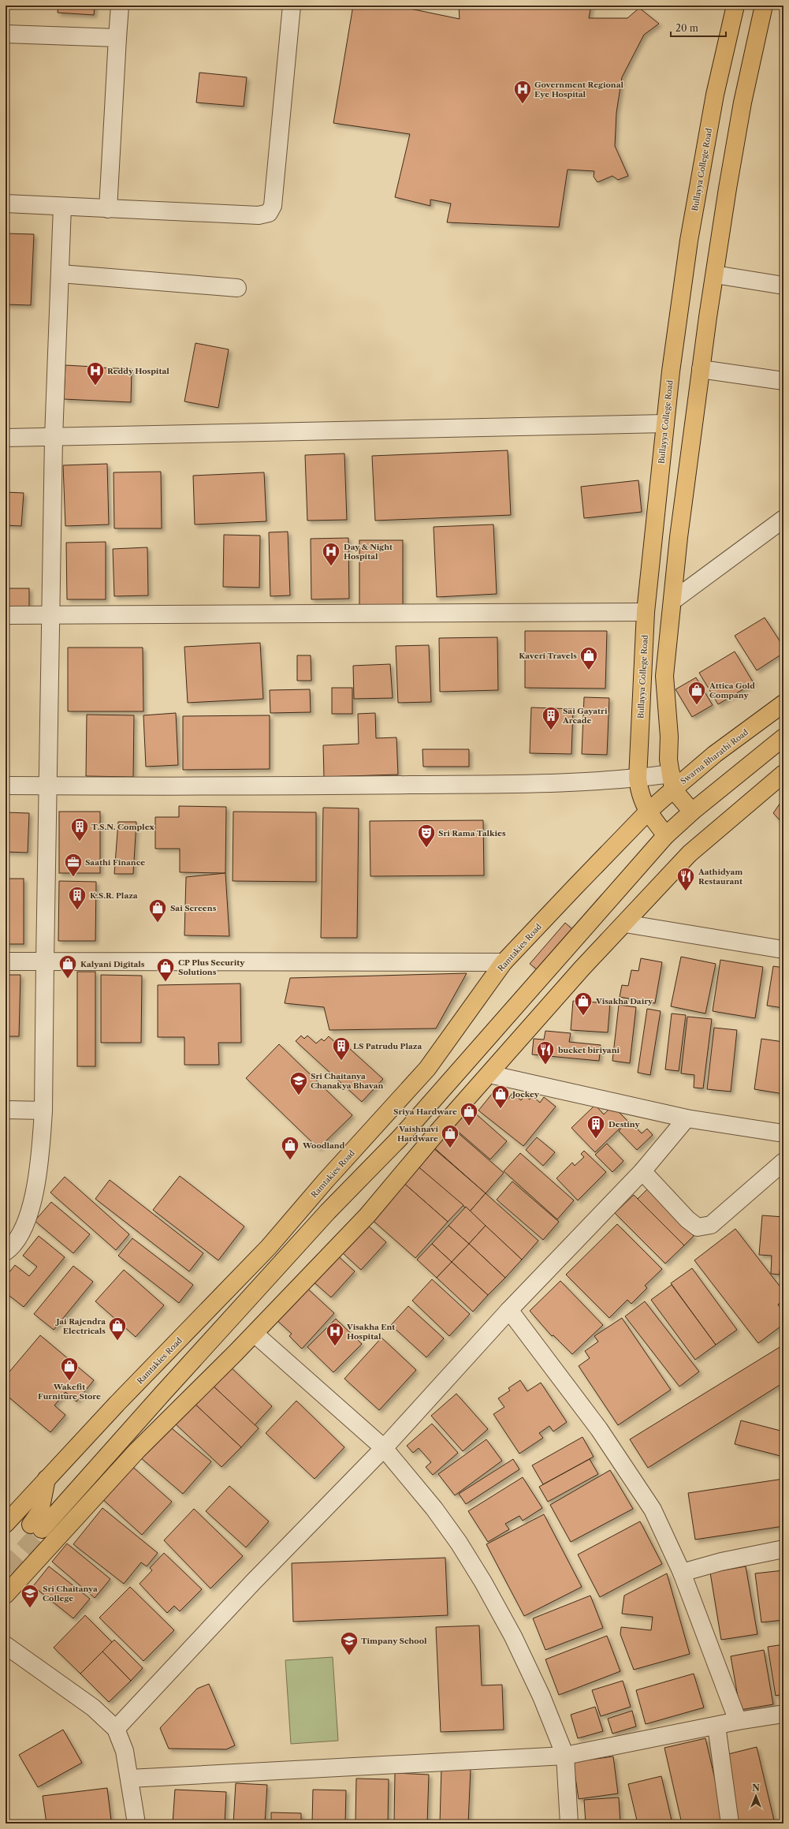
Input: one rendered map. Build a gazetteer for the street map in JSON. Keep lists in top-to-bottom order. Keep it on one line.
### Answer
{"streets":{"main road":["Bullayya College Road","Swarna Bharathi Road","Ramtakies Road"]},"crossings":[["Bullayya College Road","Swarna Bharathi Road"],["Bullayya College Road","Ramtakies Road"],["Swarna Bharathi Road","Ramtakies Road"]],"places":{"hospital":["Government Regional Eye Hospital","Reddy Hospital","Day & Night Hospital","Visakha Ent Hospital"],"shop":["Kaveri Travels","Attica Gold Company","Sai Screens","Kalyani Digitals","CP Plus Security Solutions","Visakha Dairy","Jockey","Sriya Hardware","Vaishnavi Hardware","Woodland","Jai Rajendra Electricals","Wakefit Furniture Store"],"building":["Sai Gayatri Arcade","T.S.N. Complex","K.S.R. Plaza","LS Patrudu Plaza","Destiny"],"theatre":["Sri Rama Talkies"],"office":["Saathi Finance"],"restaurant":["Aathidyam Restaurant","bucket biriyani"],"school or university":["Sri Chaitanya Chanakya Bhavan","Sri Chaitanya College","Timpany School"]},"scale_bar":"20 m","north":"top"}
